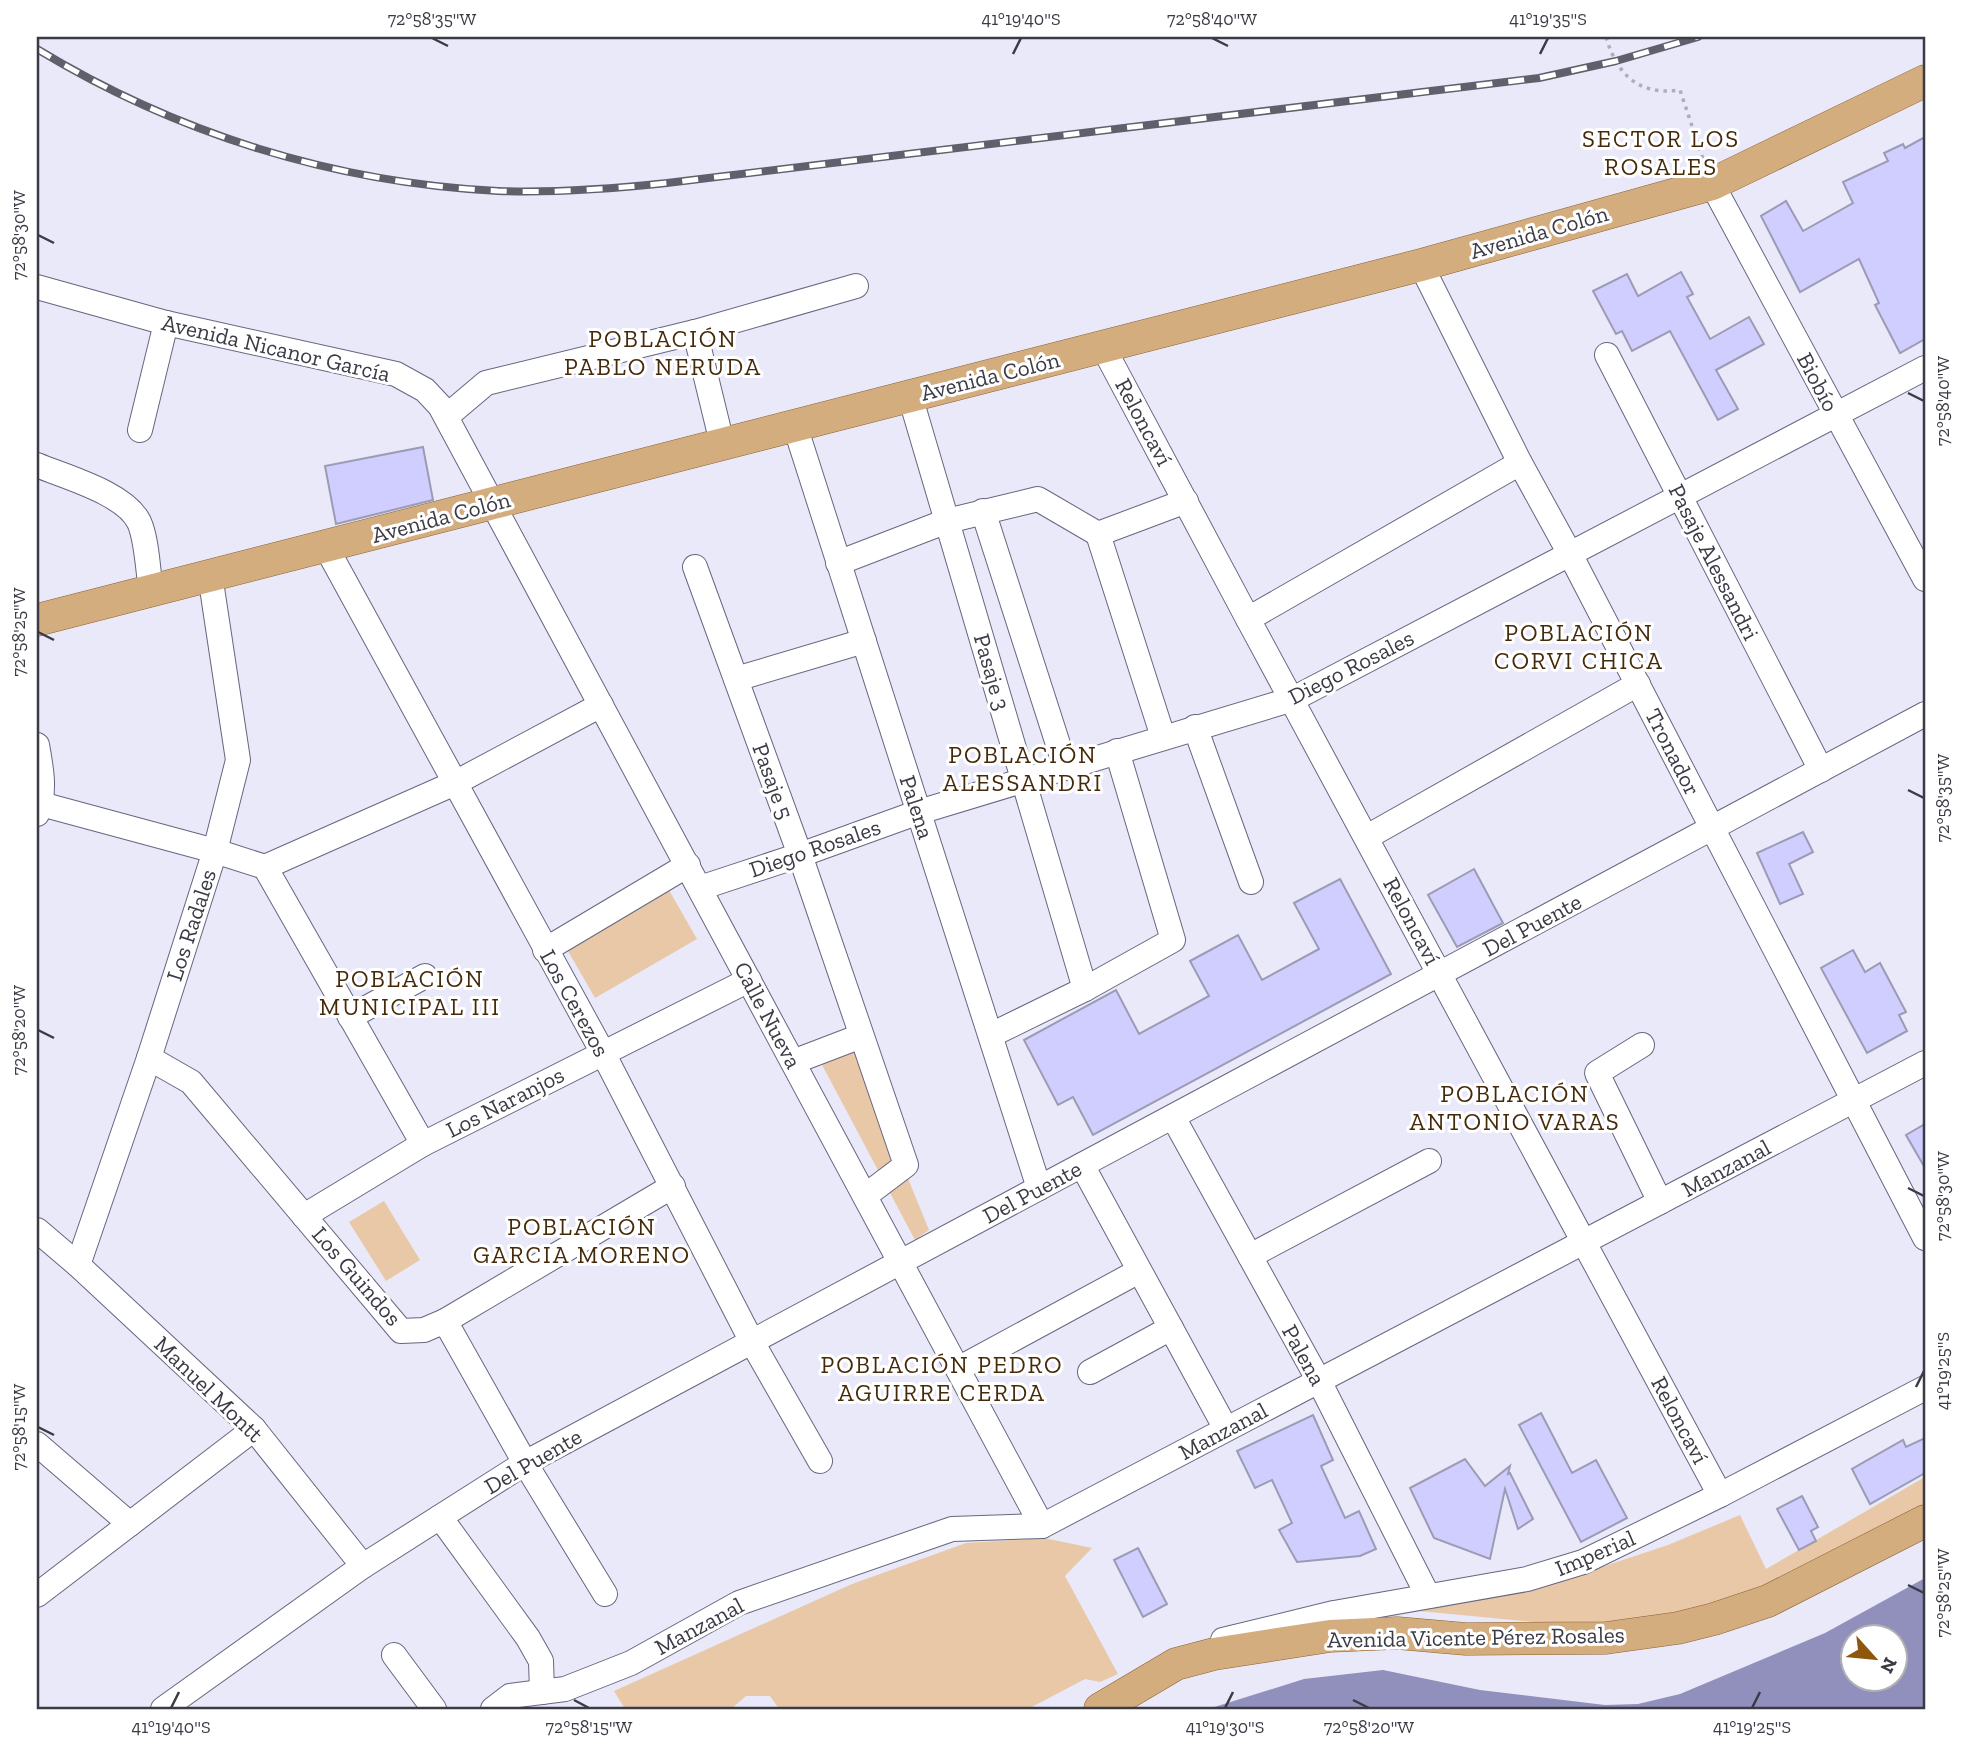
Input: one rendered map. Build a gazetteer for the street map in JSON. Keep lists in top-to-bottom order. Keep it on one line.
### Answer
{"streets":{"main road":["Avenida Colón","Avenida Vicente Pérez Rosales"],"street":["Avenida Nicanor García","Biobío","Reloncaví","Pasaje Alessandri","Diego Rosales","Pasaje 3","Tronador","Pasaje 5","Palena","Los Radales","Del Puente","Los Cerezos","Calle Nueva","Los Naranjos","Manzanal","Los Guindos","Manuel Montt","Imperial"]},"crossings":[["Avenida Colón","Avenida Nicanor García"],["Avenida Colón","Biobío"],["Avenida Colón","Reloncaví"],["Avenida Colón","Pasaje 3"],["Avenida Colón","Tronador"],["Avenida Colón","Palena"],["Avenida Colón","Los Radales"],["Avenida Colón","Los Cerezos"],["Avenida Colón","Calle Nueva"],["Avenida Nicanor García","Calle Nueva"],["Biobío","Diego Rosales"],["Reloncaví","Diego Rosales"],["Reloncaví","Del Puente"],["Reloncaví","Manzanal"],["Reloncaví","Imperial"],["Pasaje Alessandri","Diego Rosales"],["Pasaje Alessandri","Del Puente"],["Diego Rosales","Pasaje 3"],["Diego Rosales","Tronador"],["Diego Rosales","Pasaje 5"],["Diego Rosales","Palena"],["Diego Rosales","Calle Nueva"],["Tronador","Del Puente"],["Tronador","Manzanal"],["Pasaje 5","Calle Nueva"],["Palena","Del Puente"],["Palena","Manzanal"],["Palena","Imperial"],["Los Radales","Los Guindos"],["Los Radales","Manuel Montt"],["Del Puente","Los Cerezos"],["Del Puente","Calle Nueva"],["Del Puente","Manuel Montt"],["Los Cerezos","Los Naranjos"],["Calle Nueva","Los Naranjos"],["Calle Nueva","Manzanal"],["Los Naranjos","Los Guindos"],["Imperial","Avenida Vicente Pérez Rosales"]],"districts":["SECTOR LOS ROSALES","POBLACIÓN PABLO NERUDA","POBLACIÓN CORVI CHICA","POBLACIÓN ALESSANDRI","POBLACIÓN MUNICIPAL III","POBLACIÓN ANTONIO VARAS","POBLACIÓN GARCIA MORENO","POBLACIÓN PEDRO AGUIRRE CERDA"],"north":"bottom right","coordinates":["72°58'35\"W","41°19'40\"S","72°58'40\"W","41°19'35\"S","72°58'30\"W","72°58'25\"W","72°58'20\"W","41°19'25\"S","72°58'15\"W","41°19'30\"S"]}
